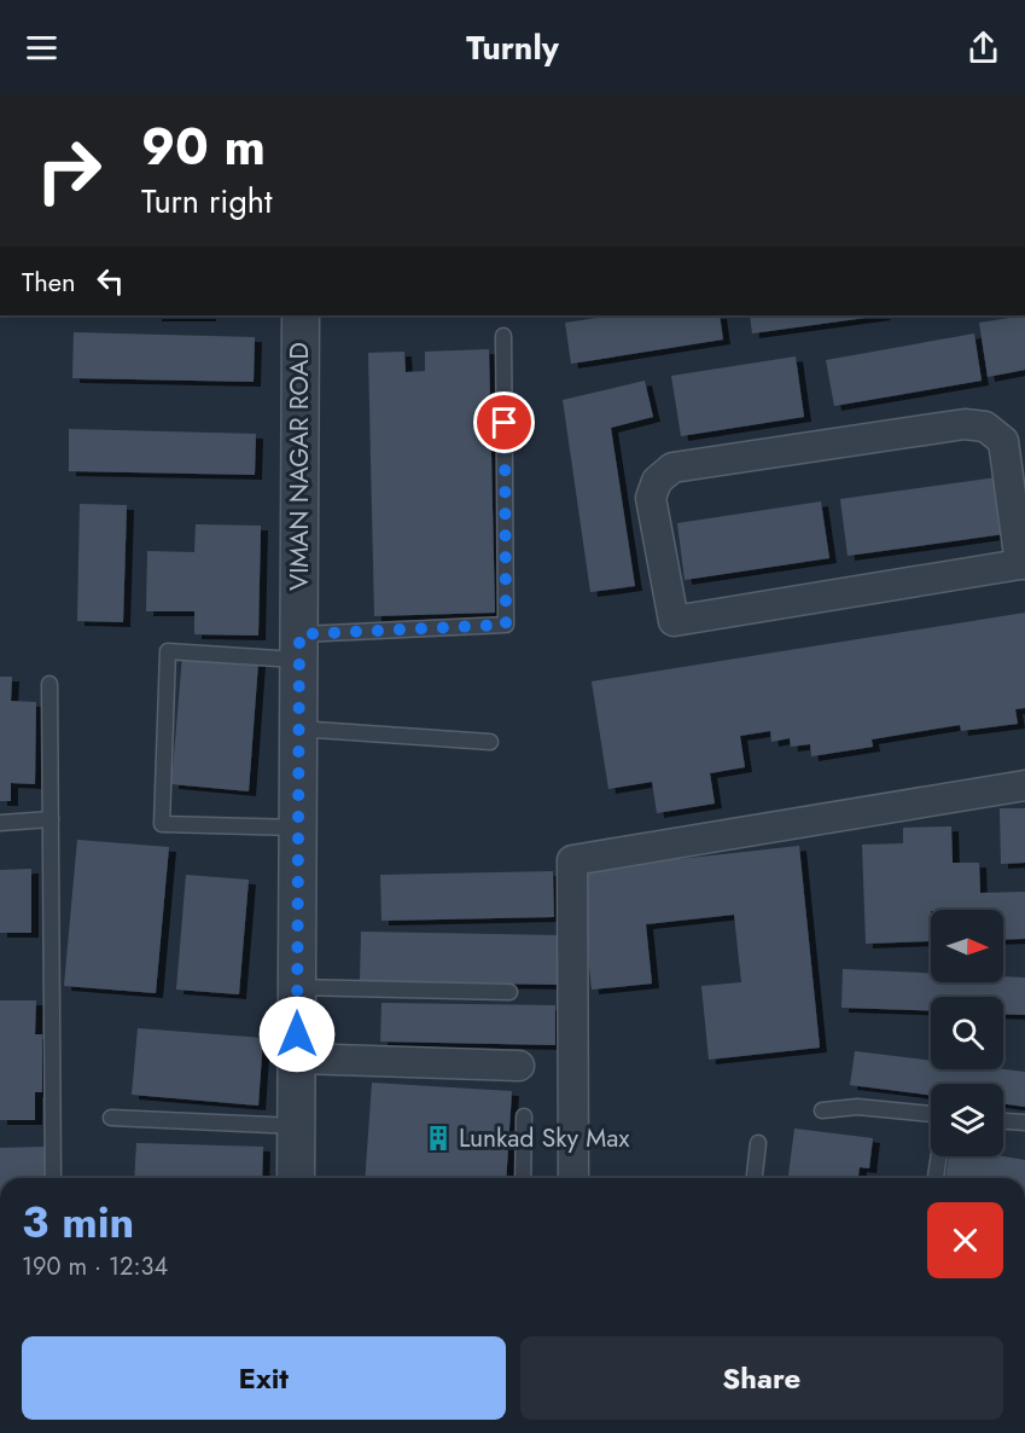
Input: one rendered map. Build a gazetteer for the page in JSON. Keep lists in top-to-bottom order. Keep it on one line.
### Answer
{"streets":{"street":["VIMAN NAGAR ROAD"]},"places":{"building":["Lunkad Sky Max"]},"north":"right","page":{"header":"Turnly","turn":["90 m","Turn right"],"then":"Then","heading":["3 min","190 m · 12:34"],"buttons":["Exit","Share"]}}
